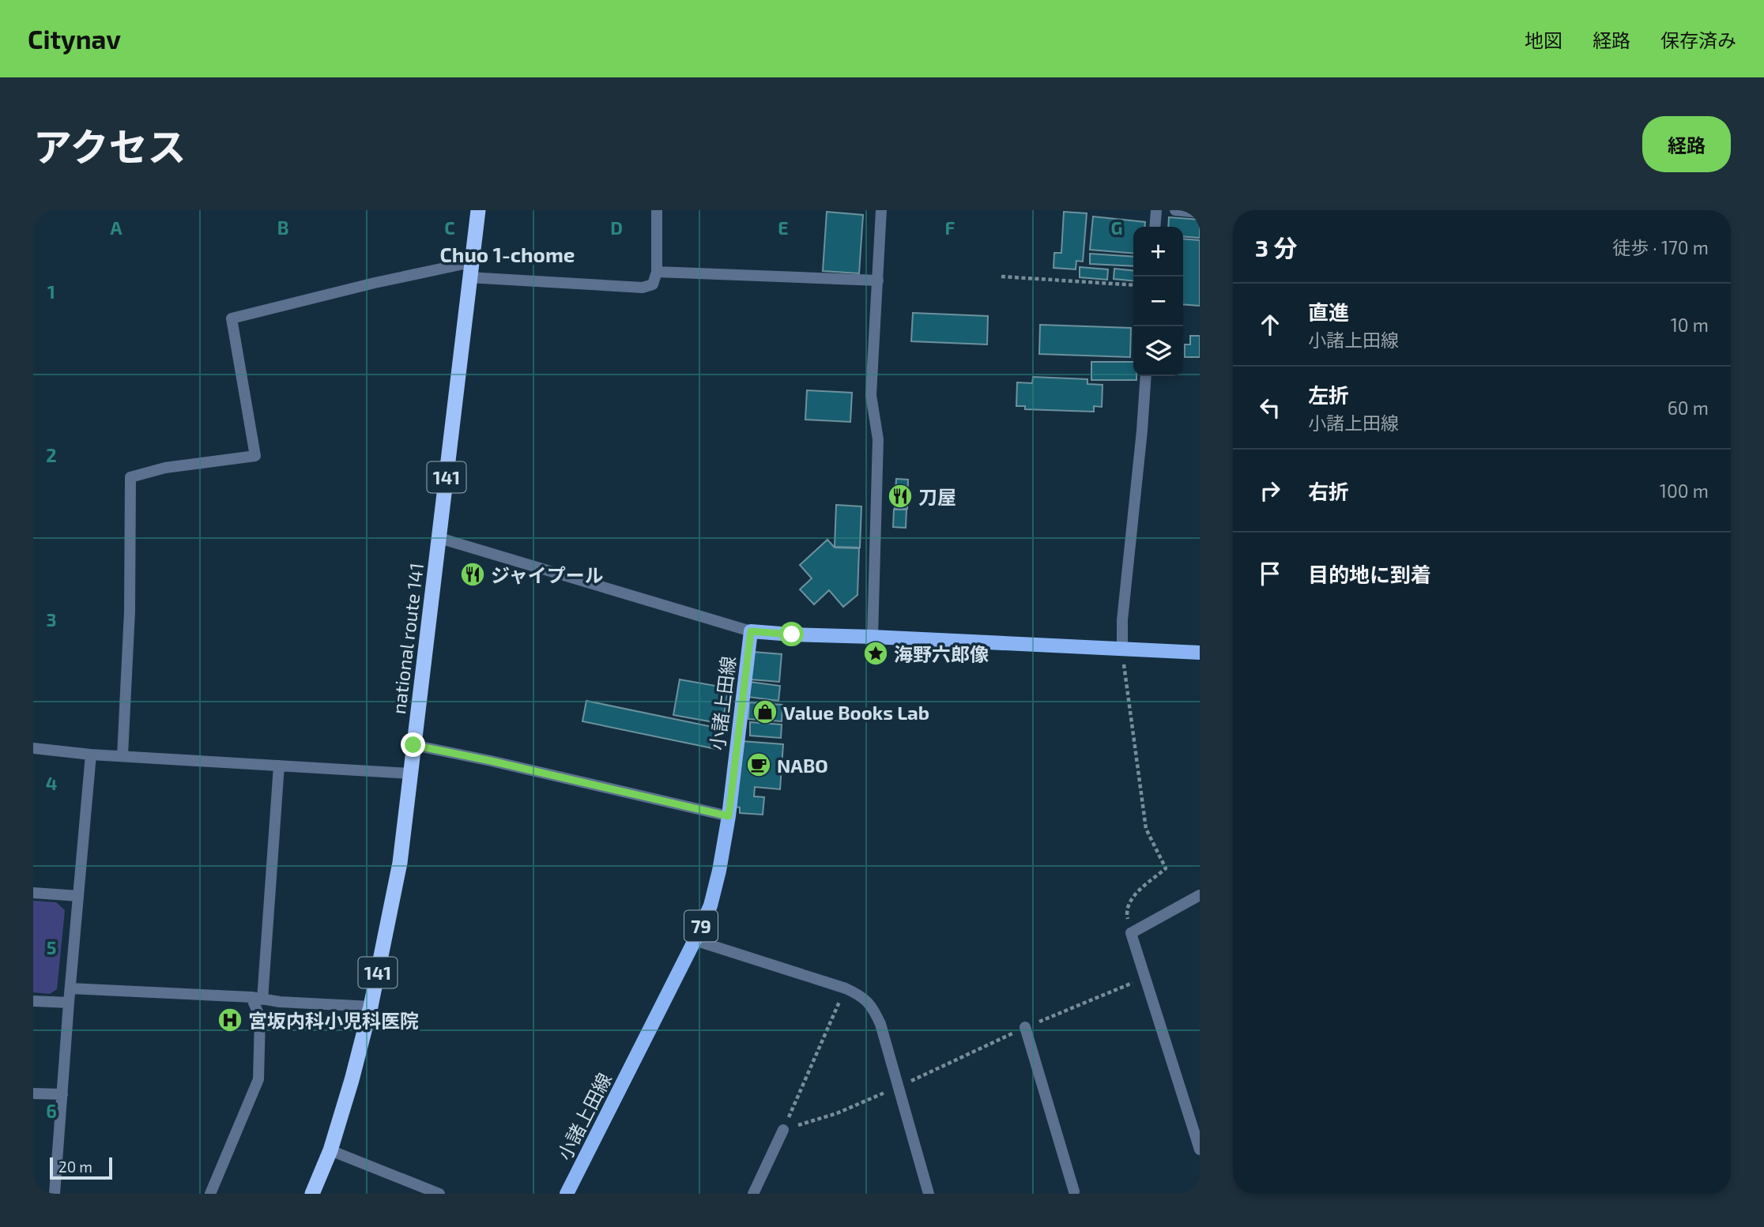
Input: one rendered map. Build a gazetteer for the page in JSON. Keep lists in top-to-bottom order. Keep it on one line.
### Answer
{"streets":{"highway":["141","national route 141"],"main road":["小諸上田線","79"]},"districts":["Chuo 1-chome"],"places":{"restaurant":["刀屋","ジャイプール"],"place":["海野六郎像"],"shop":["Value Books Lab"],"cafe":["NABO"],"hospital":["宮坂内科小児科医院"]},"scale_bar":"20 m","page":{"header":"Citynav","nav":["地図","経路","保存済み"],"title":"アクセス","buttons":"経路","heading":["3 分","徒歩 · 170 m"],"map_buttons":["+","−"],"list":[["直進","小諸上田線","10 m"],["左折","小諸上田線","60 m"],["右折","100 m"],"目的地に到着"],"scale":"20 m"},"grid":{"columns":["A","B","C","D","E","F","G"],"rows":["1","2","3","4","5","6"]}}
